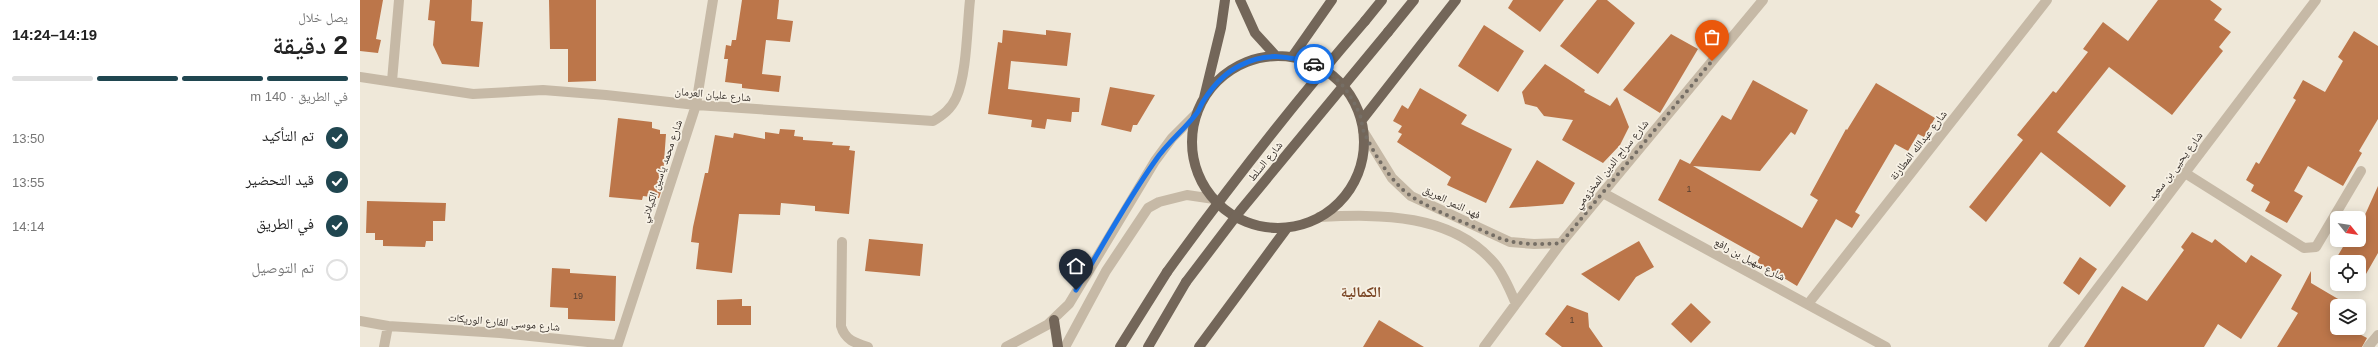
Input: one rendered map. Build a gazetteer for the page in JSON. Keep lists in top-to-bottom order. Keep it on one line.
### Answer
{"streets":{"main road":["شارع السلط"],"street":["شارع عليان العرمان","شارع عبدالله المطارنة","شارع سراج الدين المخزومي","شارع يحيى بن سعيد","شارع محمد ياسين الكيلاني","فهد النمر العريق","شارع سهيل بن رافع","شارع موسى الفارع الوريكات"]},"crossings":[["شارع عليان العرمان","شارع محمد ياسين الكيلاني"],["شارع عبدالله المطارنة","شارع سهيل بن رافع"],["شارع سراج الدين المخزومي","فهد النمر العريق"],["شارع سراج الدين المخزومي","شارع سهيل بن رافع"],["شارع محمد ياسين الكيلاني","شارع موسى الفارع الوريكات"]],"districts":["الكمالية"],"house_numbers":["1","19","1"],"north":"bottom right","page":{"heading":["2 دقيقة","يصل خلال","14:19–14:24"],"bar":"في الطريق · 140 m","list":[["تم التأكيد","13:50"],["قيد التحضير","13:55"],["في الطريق","14:14"],"تم التوصيل"]}}
